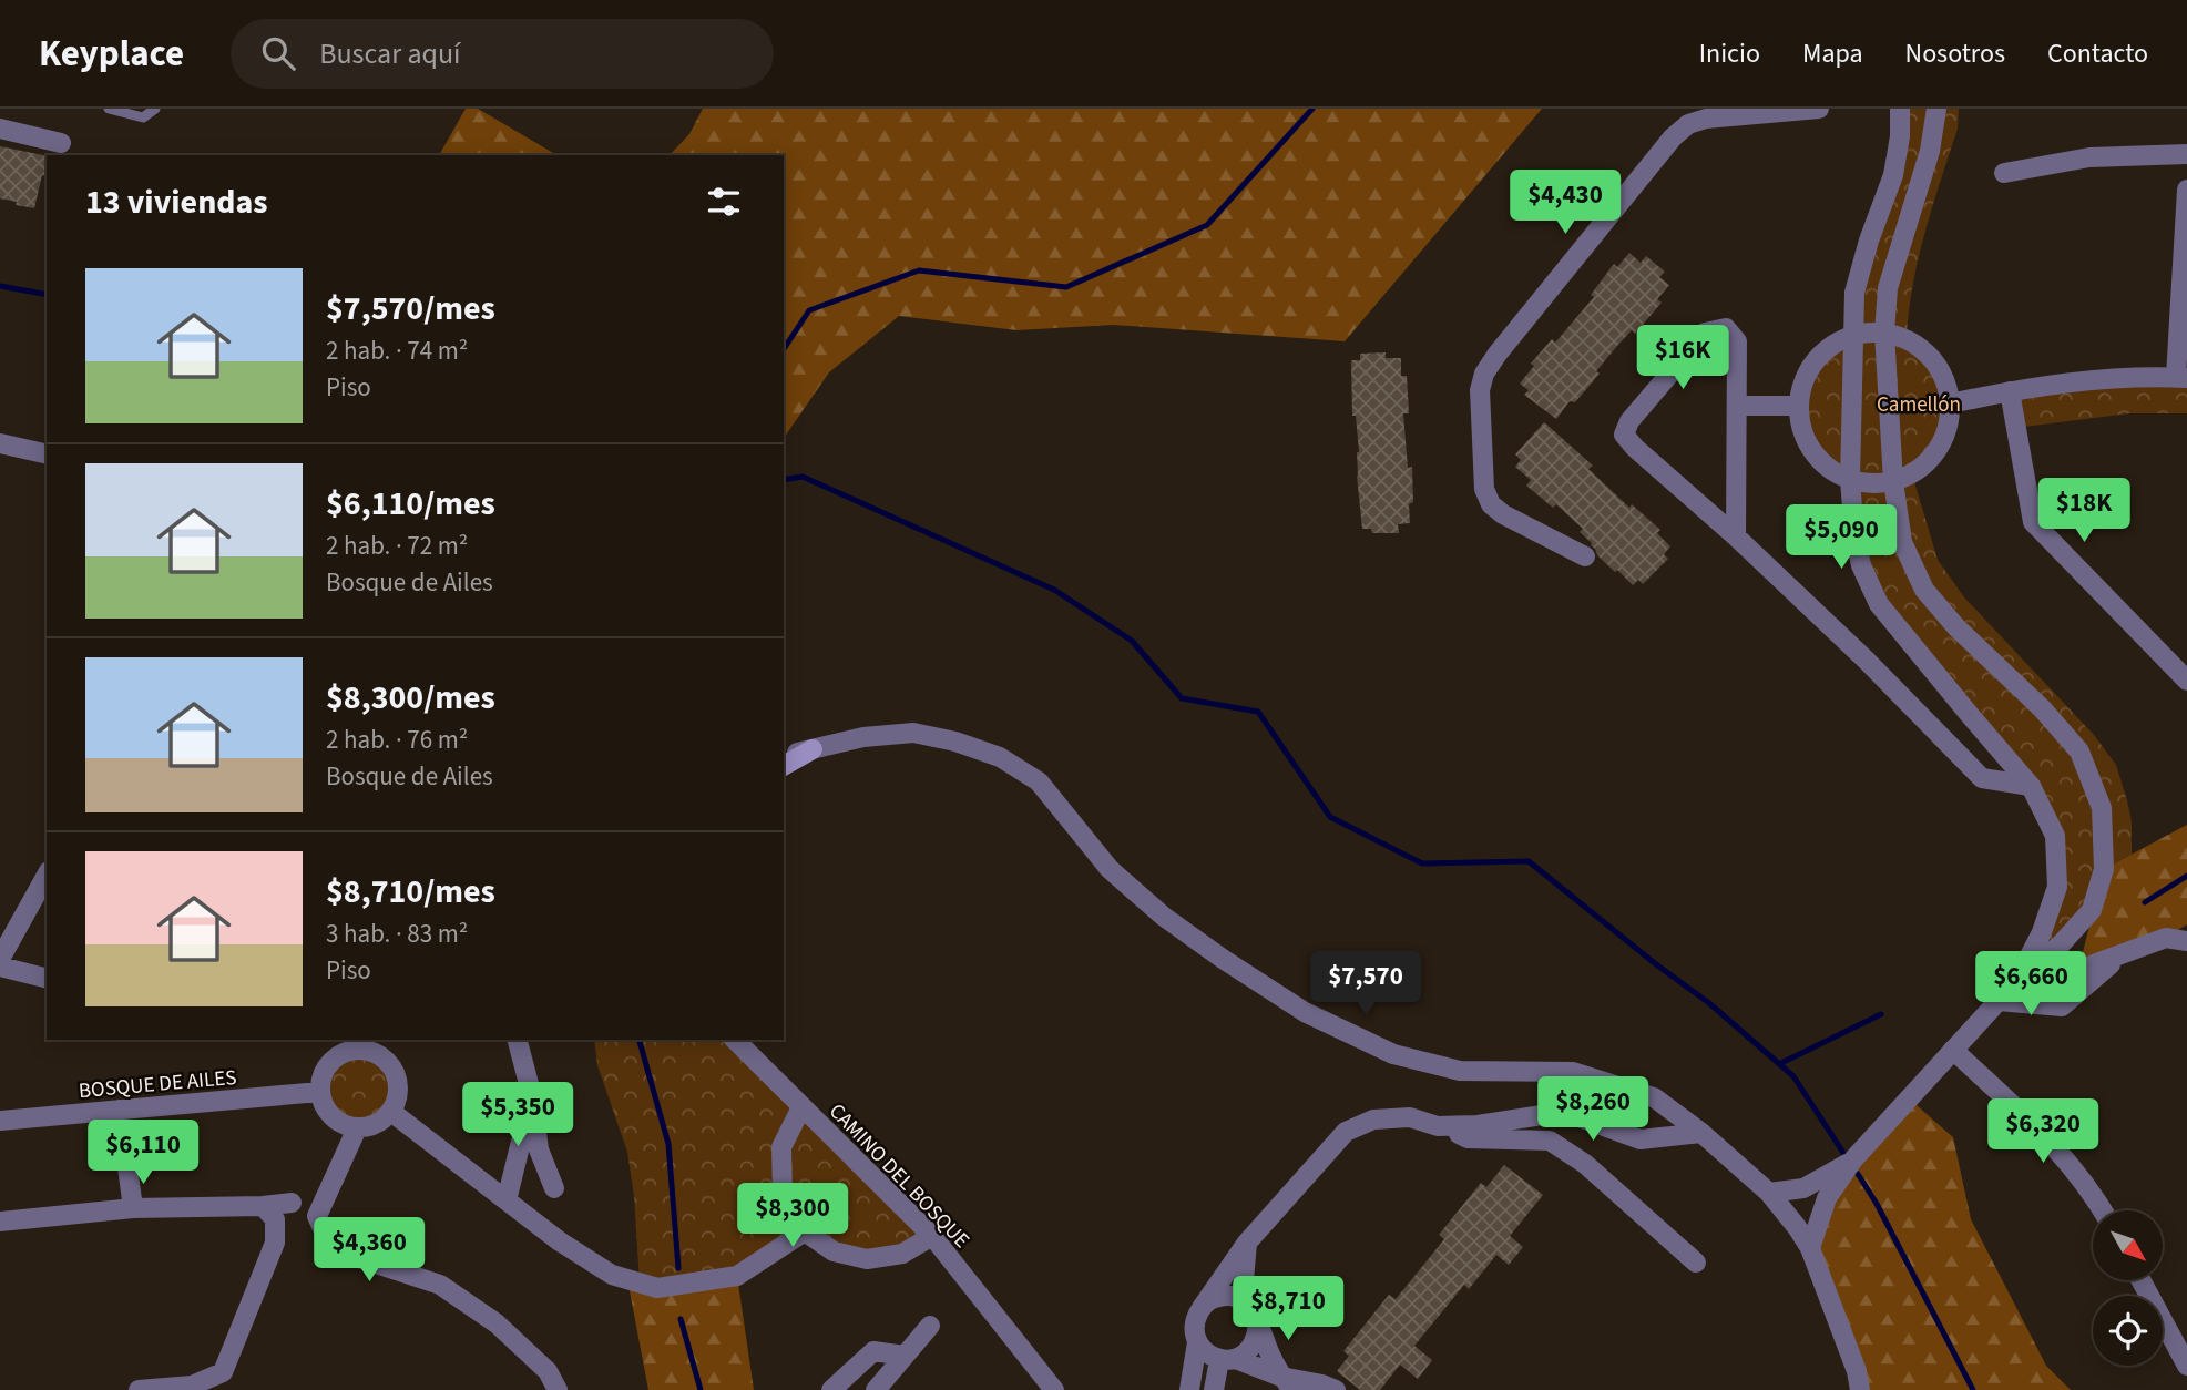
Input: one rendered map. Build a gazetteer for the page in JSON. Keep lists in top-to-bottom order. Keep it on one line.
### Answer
{"streets":{"street":["BOSQUE DE AILES","CAMINO DEL BOSQUE"]},"parks":["Camellón"],"north":"bottom right","page":{"header":"Keyplace","search":"Buscar aquí","nav":["Inicio","Mapa","Nosotros","Contacto"],"heading":"13 viviendas","price":["$4,430","$16K","$18K","$5,090","$7,570","$6,660","$8,260","$5,350","$6,320","$6,110","$8,300","$4,360","$8,710"],"list":[{"name":"$7,570/mes","note":"2 hab. · 74 m² · Piso"},{"name":"$6,110/mes","note":"2 hab. · 72 m² · Bosque de Ailes"},{"name":"$8,300/mes","note":"2 hab. · 76 m² · Bosque de Ailes"},{"name":"$8,710/mes","note":"3 hab. · 83 m² · Piso"}]}}
